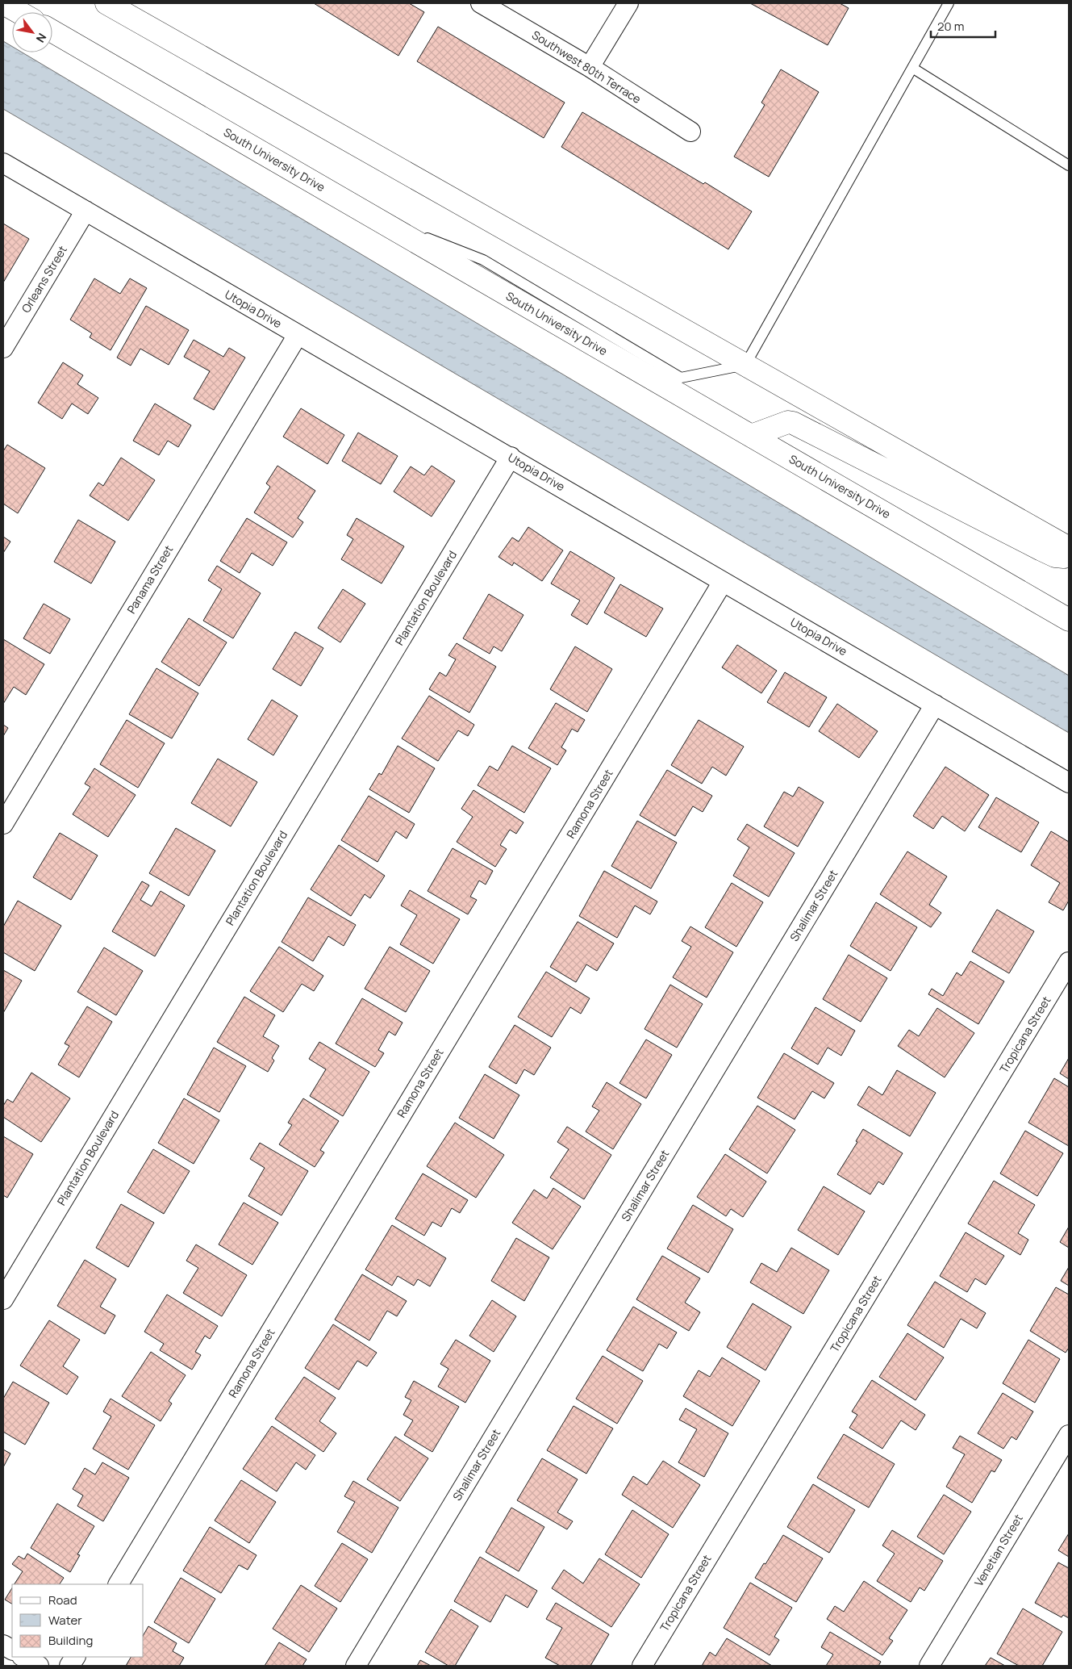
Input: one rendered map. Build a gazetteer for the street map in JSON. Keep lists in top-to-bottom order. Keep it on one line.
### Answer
{"streets":{"main road":["South University Drive"],"street":["Southwest 80th Terrace","Orleans Street","Utopia Drive","Panama Street","Plantation Boulevard","Ramona Street","Shalimar Street","Tropicana Street","Venetian Street"]},"crossings":[["Orleans Street","Utopia Drive"],["Utopia Drive","Panama Street"],["Utopia Drive","Plantation Boulevard"],["Utopia Drive","Ramona Street"],["Utopia Drive","Shalimar Street"]],"legend":["Road","Water","Building"],"scale_bar":"20 m","north":"bottom right"}
